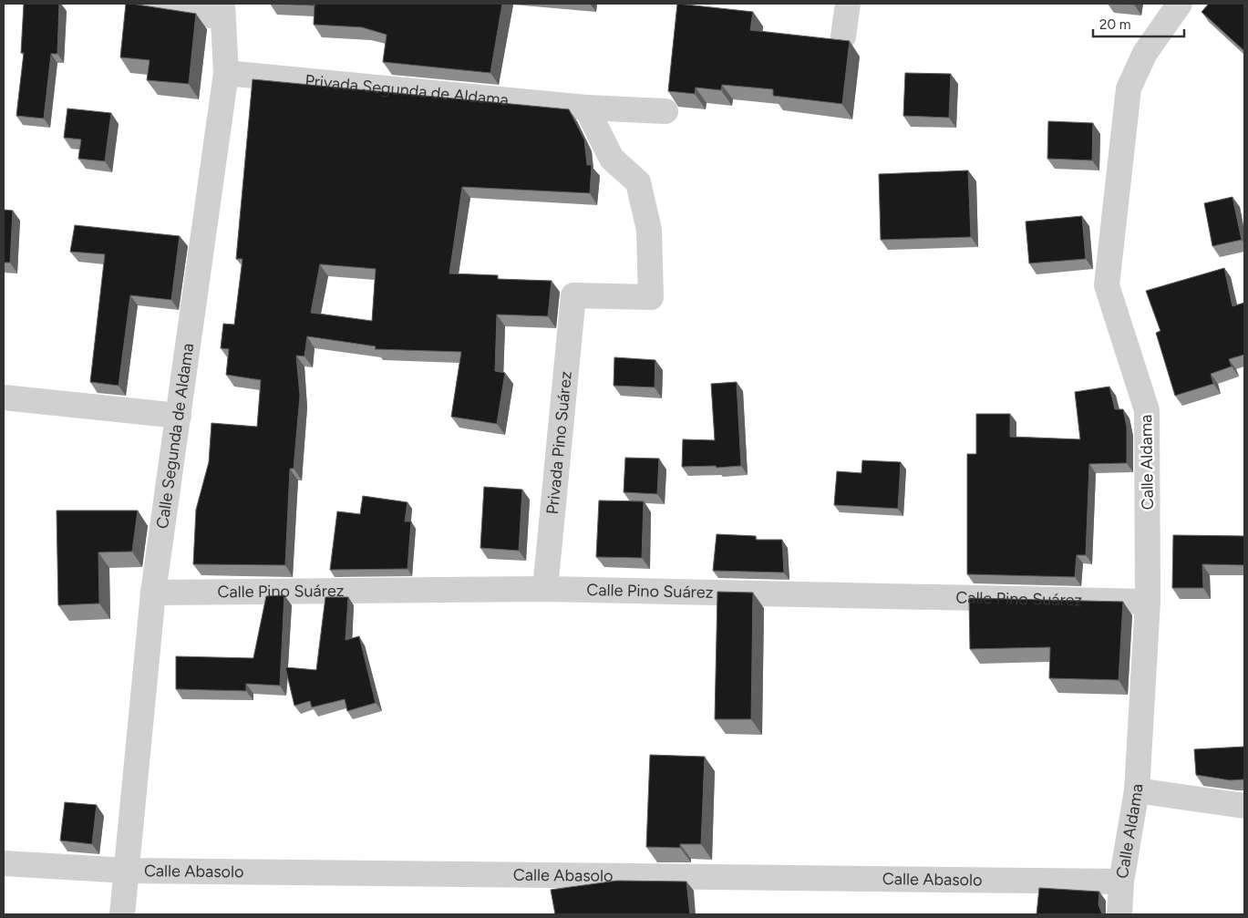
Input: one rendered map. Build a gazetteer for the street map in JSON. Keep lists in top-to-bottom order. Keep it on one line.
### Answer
{"streets":{"street":["Privada Segunda de Aldama","Calle Segunda de Aldama","Privada Pino Suárez","Calle Aldama","Calle Pino Suárez","Calle Abasolo"]},"crossings":[["Privada Segunda de Aldama","Calle Segunda de Aldama"],["Privada Segunda de Aldama","Privada Pino Suárez"],["Calle Segunda de Aldama","Calle Pino Suárez"],["Calle Segunda de Aldama","Calle Abasolo"],["Privada Pino Suárez","Calle Pino Suárez"],["Calle Aldama","Calle Pino Suárez"],["Calle Aldama","Calle Abasolo"]],"scale_bar":"20 m"}
